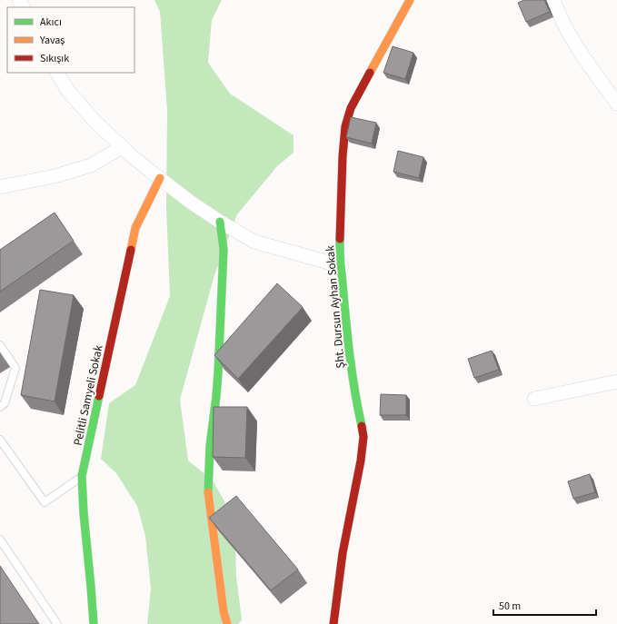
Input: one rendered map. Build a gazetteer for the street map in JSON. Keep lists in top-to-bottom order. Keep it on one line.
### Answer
{"streets":{"street":["Şht. Dursun Ayhan Sokak","Pelitli Samyeli Sokak"]},"legend":["Akıcı","Yavaş","Sıkışık"],"scale_bar":"50 m"}
